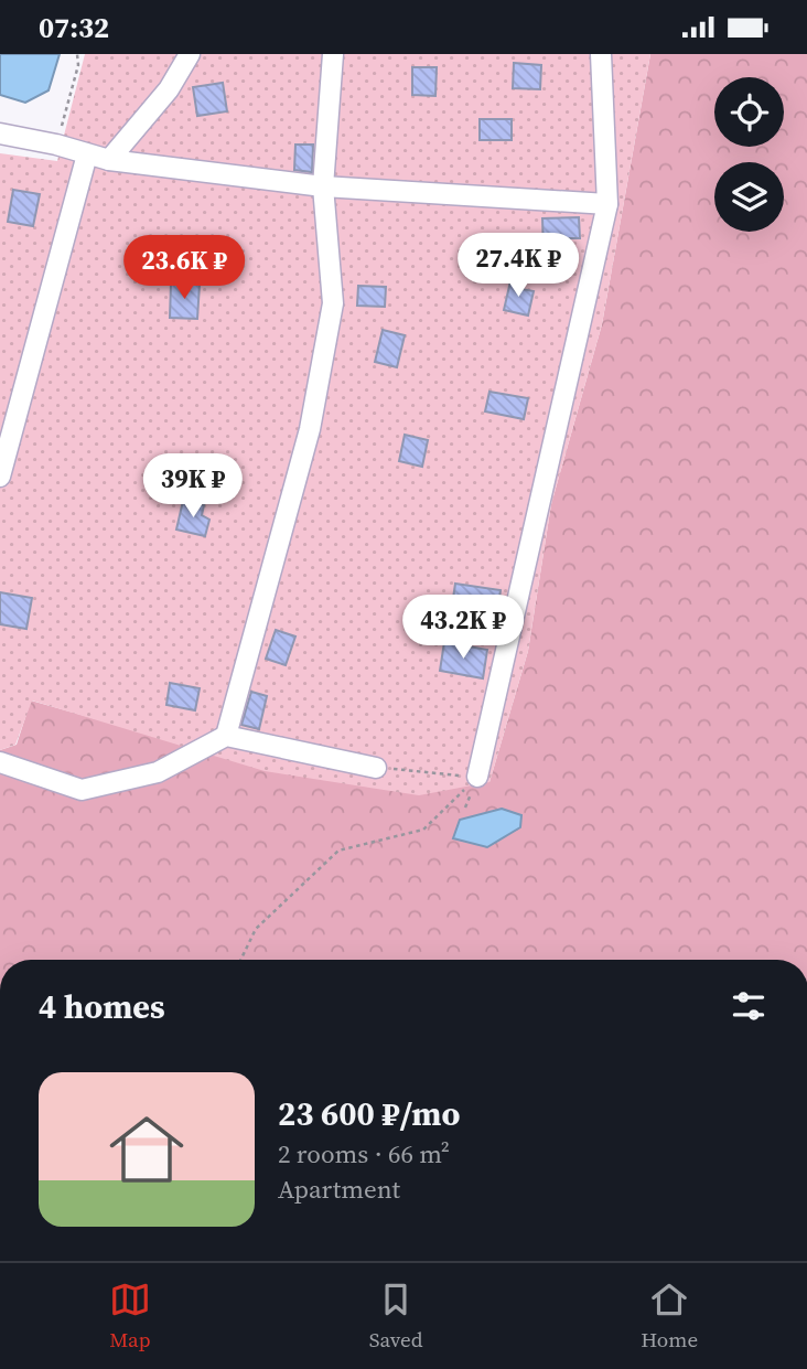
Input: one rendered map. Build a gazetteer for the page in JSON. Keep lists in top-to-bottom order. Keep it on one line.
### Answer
{"page":{"status":"07:32","price":["27.4K ₽","23.6K ₽","39K ₽","43.2K ₽"],"heading":"4 homes","list":[{"name":"23 600 ₽/mo","note":"2 rooms · 66 m² · Apartment"}],"tabs":["Map","Saved","Home"]}}
